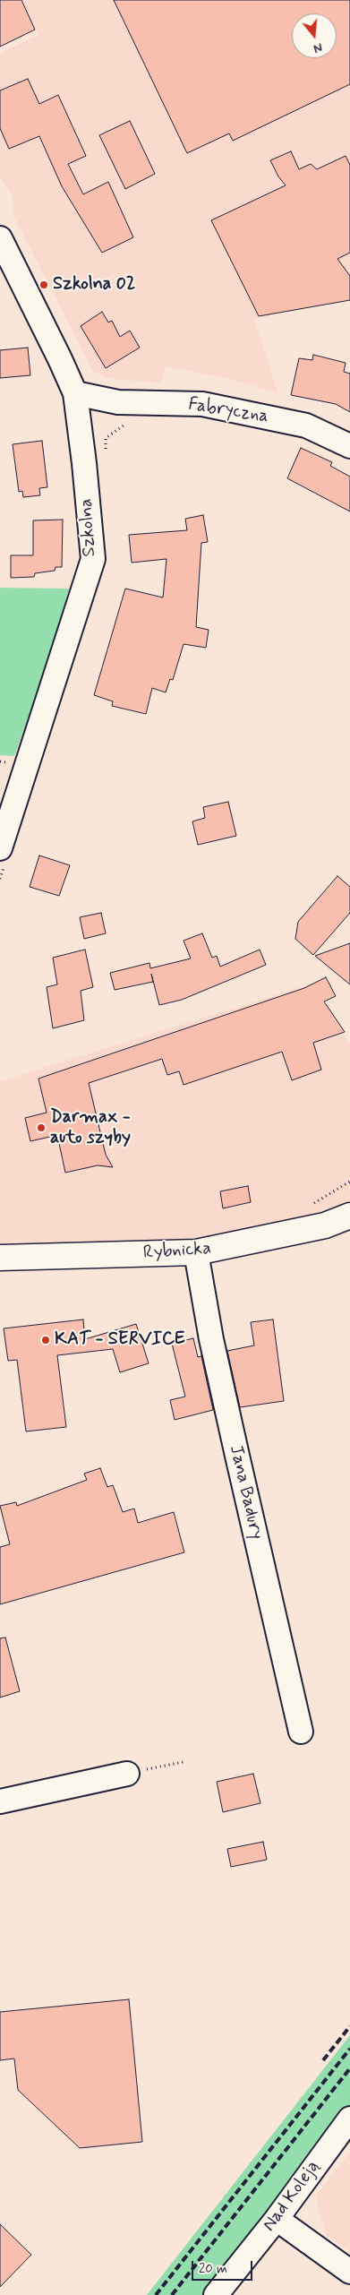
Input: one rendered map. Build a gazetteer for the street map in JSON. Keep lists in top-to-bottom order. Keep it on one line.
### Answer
{"streets":{"street":["Fabryczna","Szkolna","Rybnicka","Jana Badury","Nad Koleją"]},"crossings":[["Fabryczna","Szkolna"],["Rybnicka","Jana Badury"]],"places":["Szkolna 02","Darmax - auto szyby","KAT - SERVICE"],"scale_bar":"20 m","north":"bottom"}
